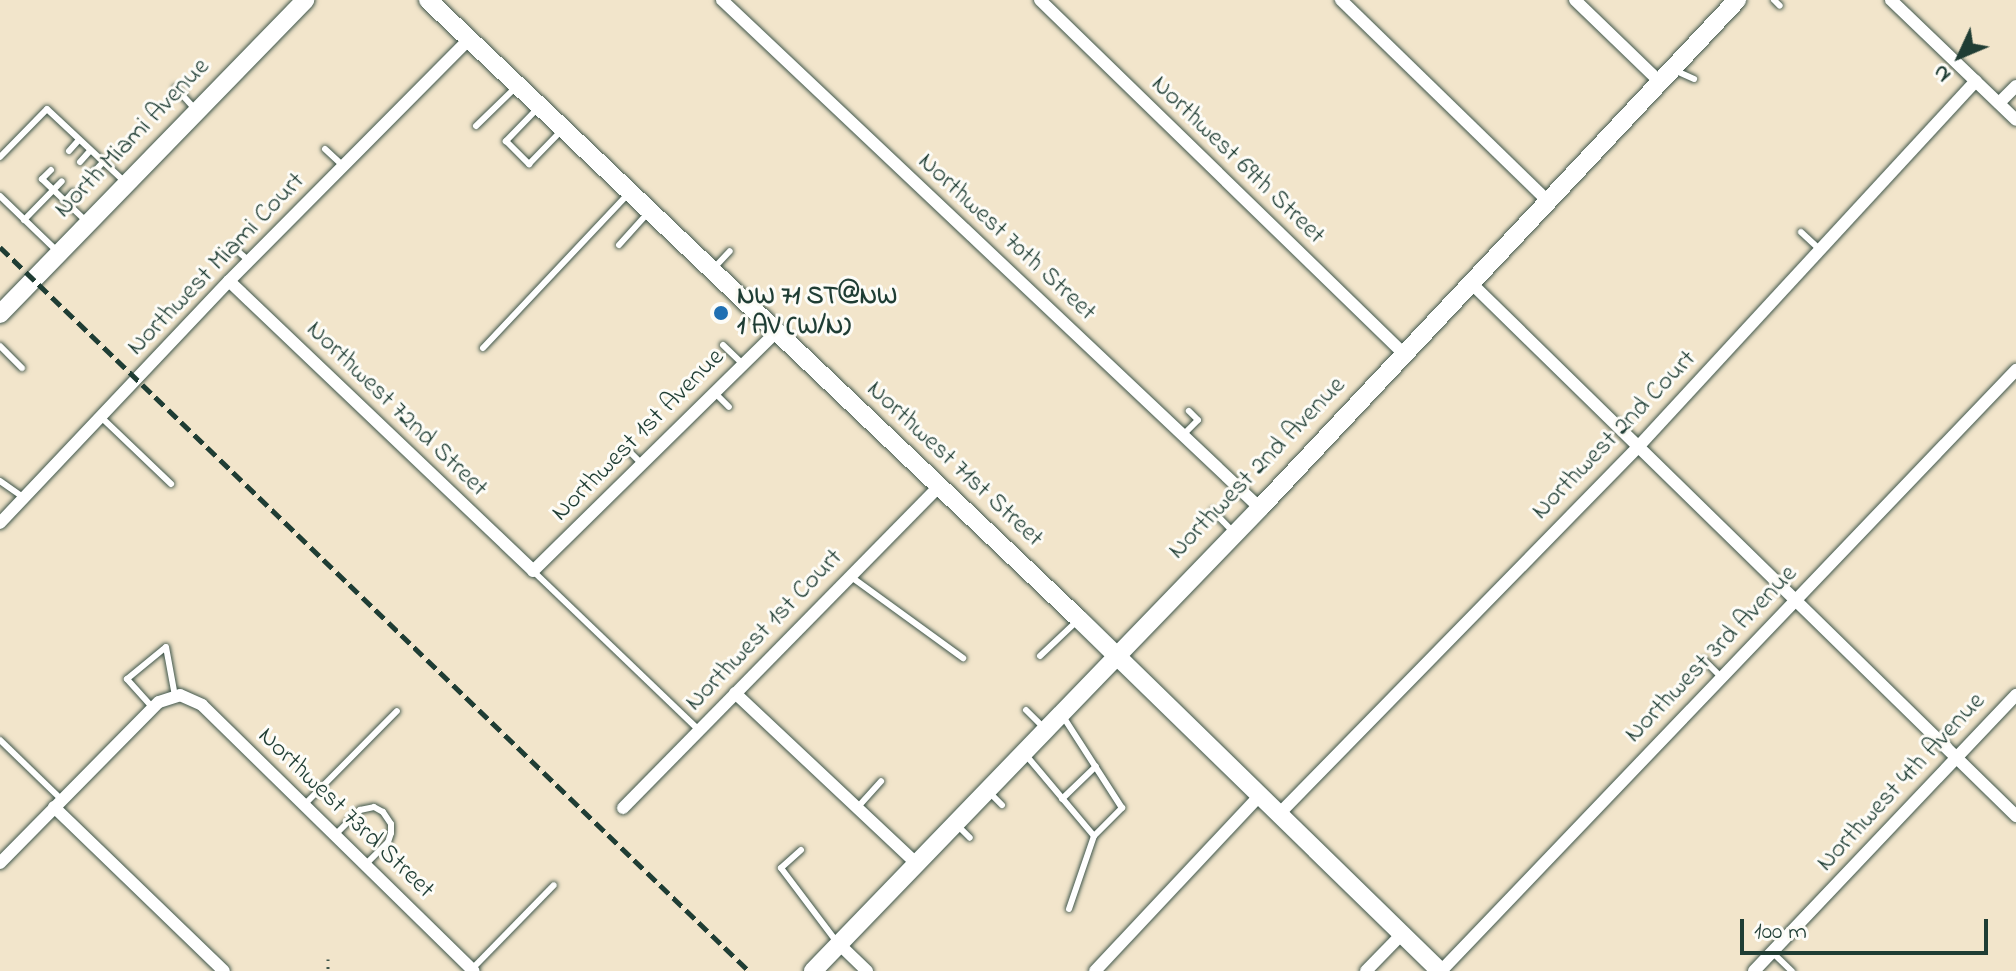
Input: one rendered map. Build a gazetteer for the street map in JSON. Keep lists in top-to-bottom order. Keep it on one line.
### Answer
{"streets":{"street":["North Miami Avenue","Northwest 69th Street","Northwest 70th Street","Northwest Miami Court","Northwest 72nd Street","Northwest 1st Avenue","Northwest 2nd Court","Northwest 71st Street","Northwest 2nd Avenue","Northwest 1st Court","Northwest 3rd Avenue","Northwest 4th Avenue","Northwest 73rd Street"]},"crossings":[["Northwest 69th Street","Northwest 2nd Avenue"],["Northwest 70th Street","Northwest 2nd Avenue"],["Northwest Miami Court","Northwest 72nd Street"],["Northwest Miami Court","Northwest 71st Street"],["Northwest 72nd Street","Northwest 1st Avenue"],["Northwest 1st Avenue","Northwest 71st Street"],["Northwest 2nd Court","Northwest 71st Street"],["Northwest 71st Street","Northwest 2nd Avenue"],["Northwest 71st Street","Northwest 1st Court"],["Northwest 71st Street","Northwest 3rd Avenue"]],"places":["NW 71 ST@NW 1 AV (W/N)"],"scale_bar":"100 m","north":"bottom left"}
